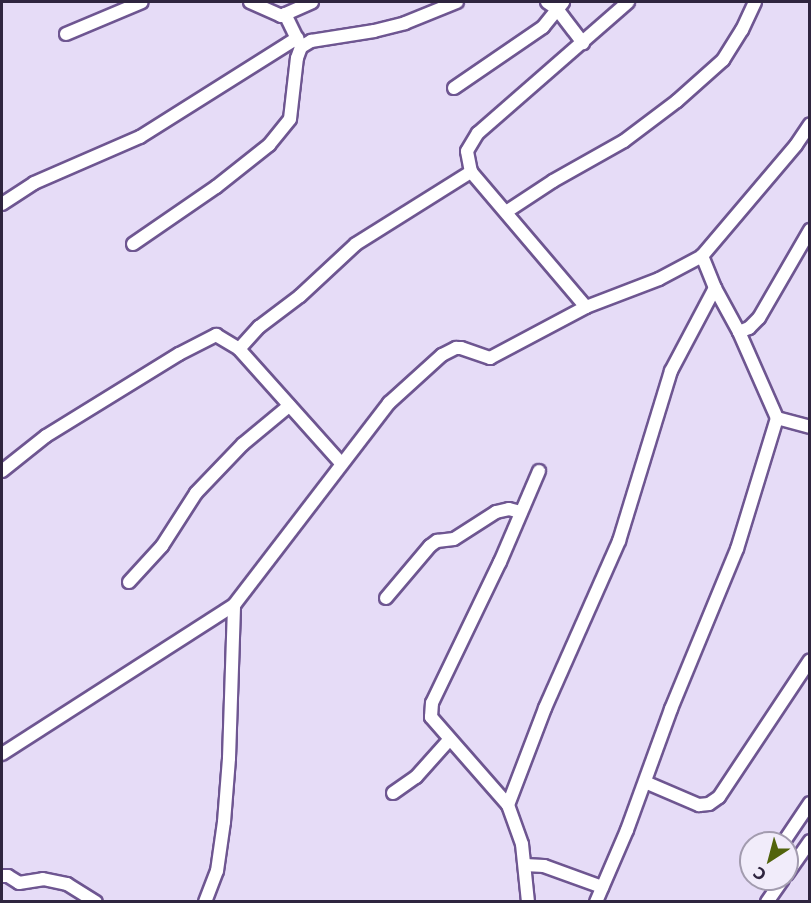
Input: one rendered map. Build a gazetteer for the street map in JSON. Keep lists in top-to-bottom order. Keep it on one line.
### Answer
{"north":"bottom left"}
